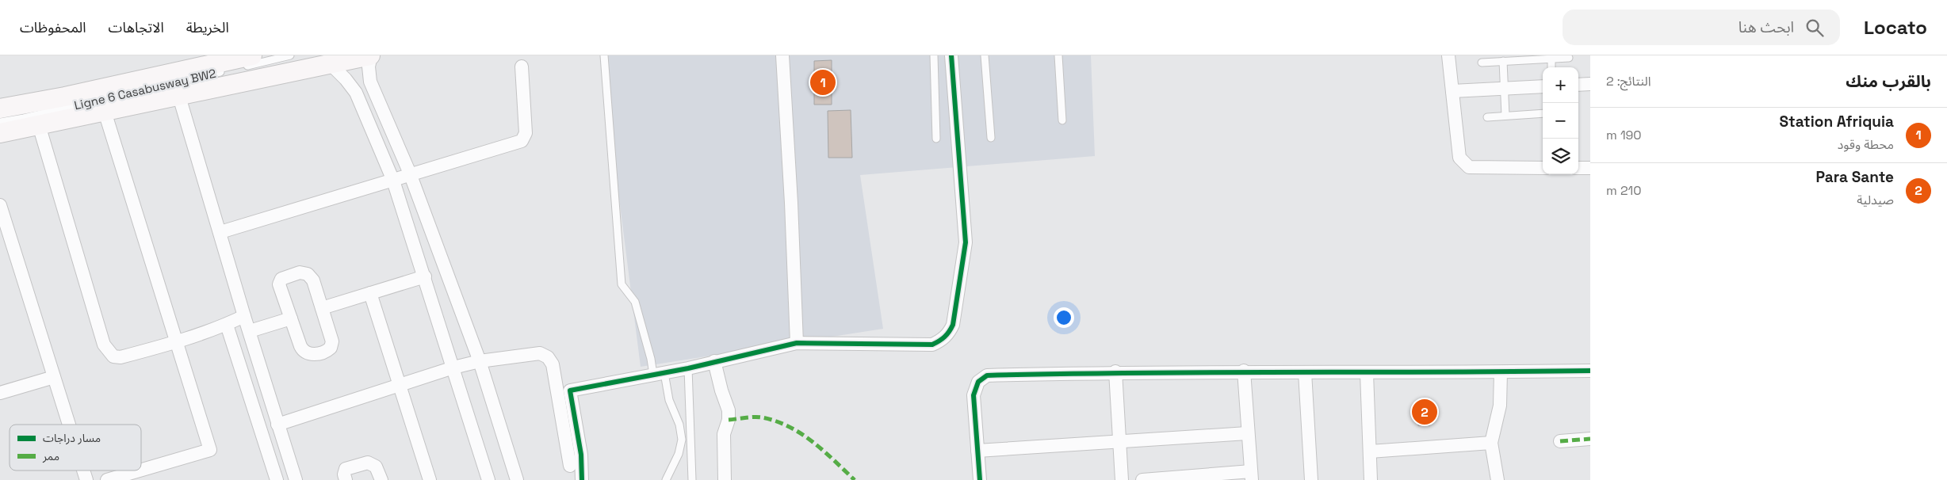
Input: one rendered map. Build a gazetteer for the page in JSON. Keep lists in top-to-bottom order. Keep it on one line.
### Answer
{"streets":{"lane":["Ligne 6 Casabusway BW2"]},"legend":["مسار دراجات","ممر"],"page":{"header":"Locato","search":"ابحث هنا","nav":["الخريطة","الاتجاهات","المحفوظات"],"heading":["بالقرب منك","النتائج: 2"],"map_buttons":["+","−"],"pins":["1","2"],"list":[{"mark":"1","name":"Station Afriquia","note":"محطة وقود","value":"190 m"},{"mark":"2","name":"Para Sante","note":"صيدلية","value":"210 m"}]}}
